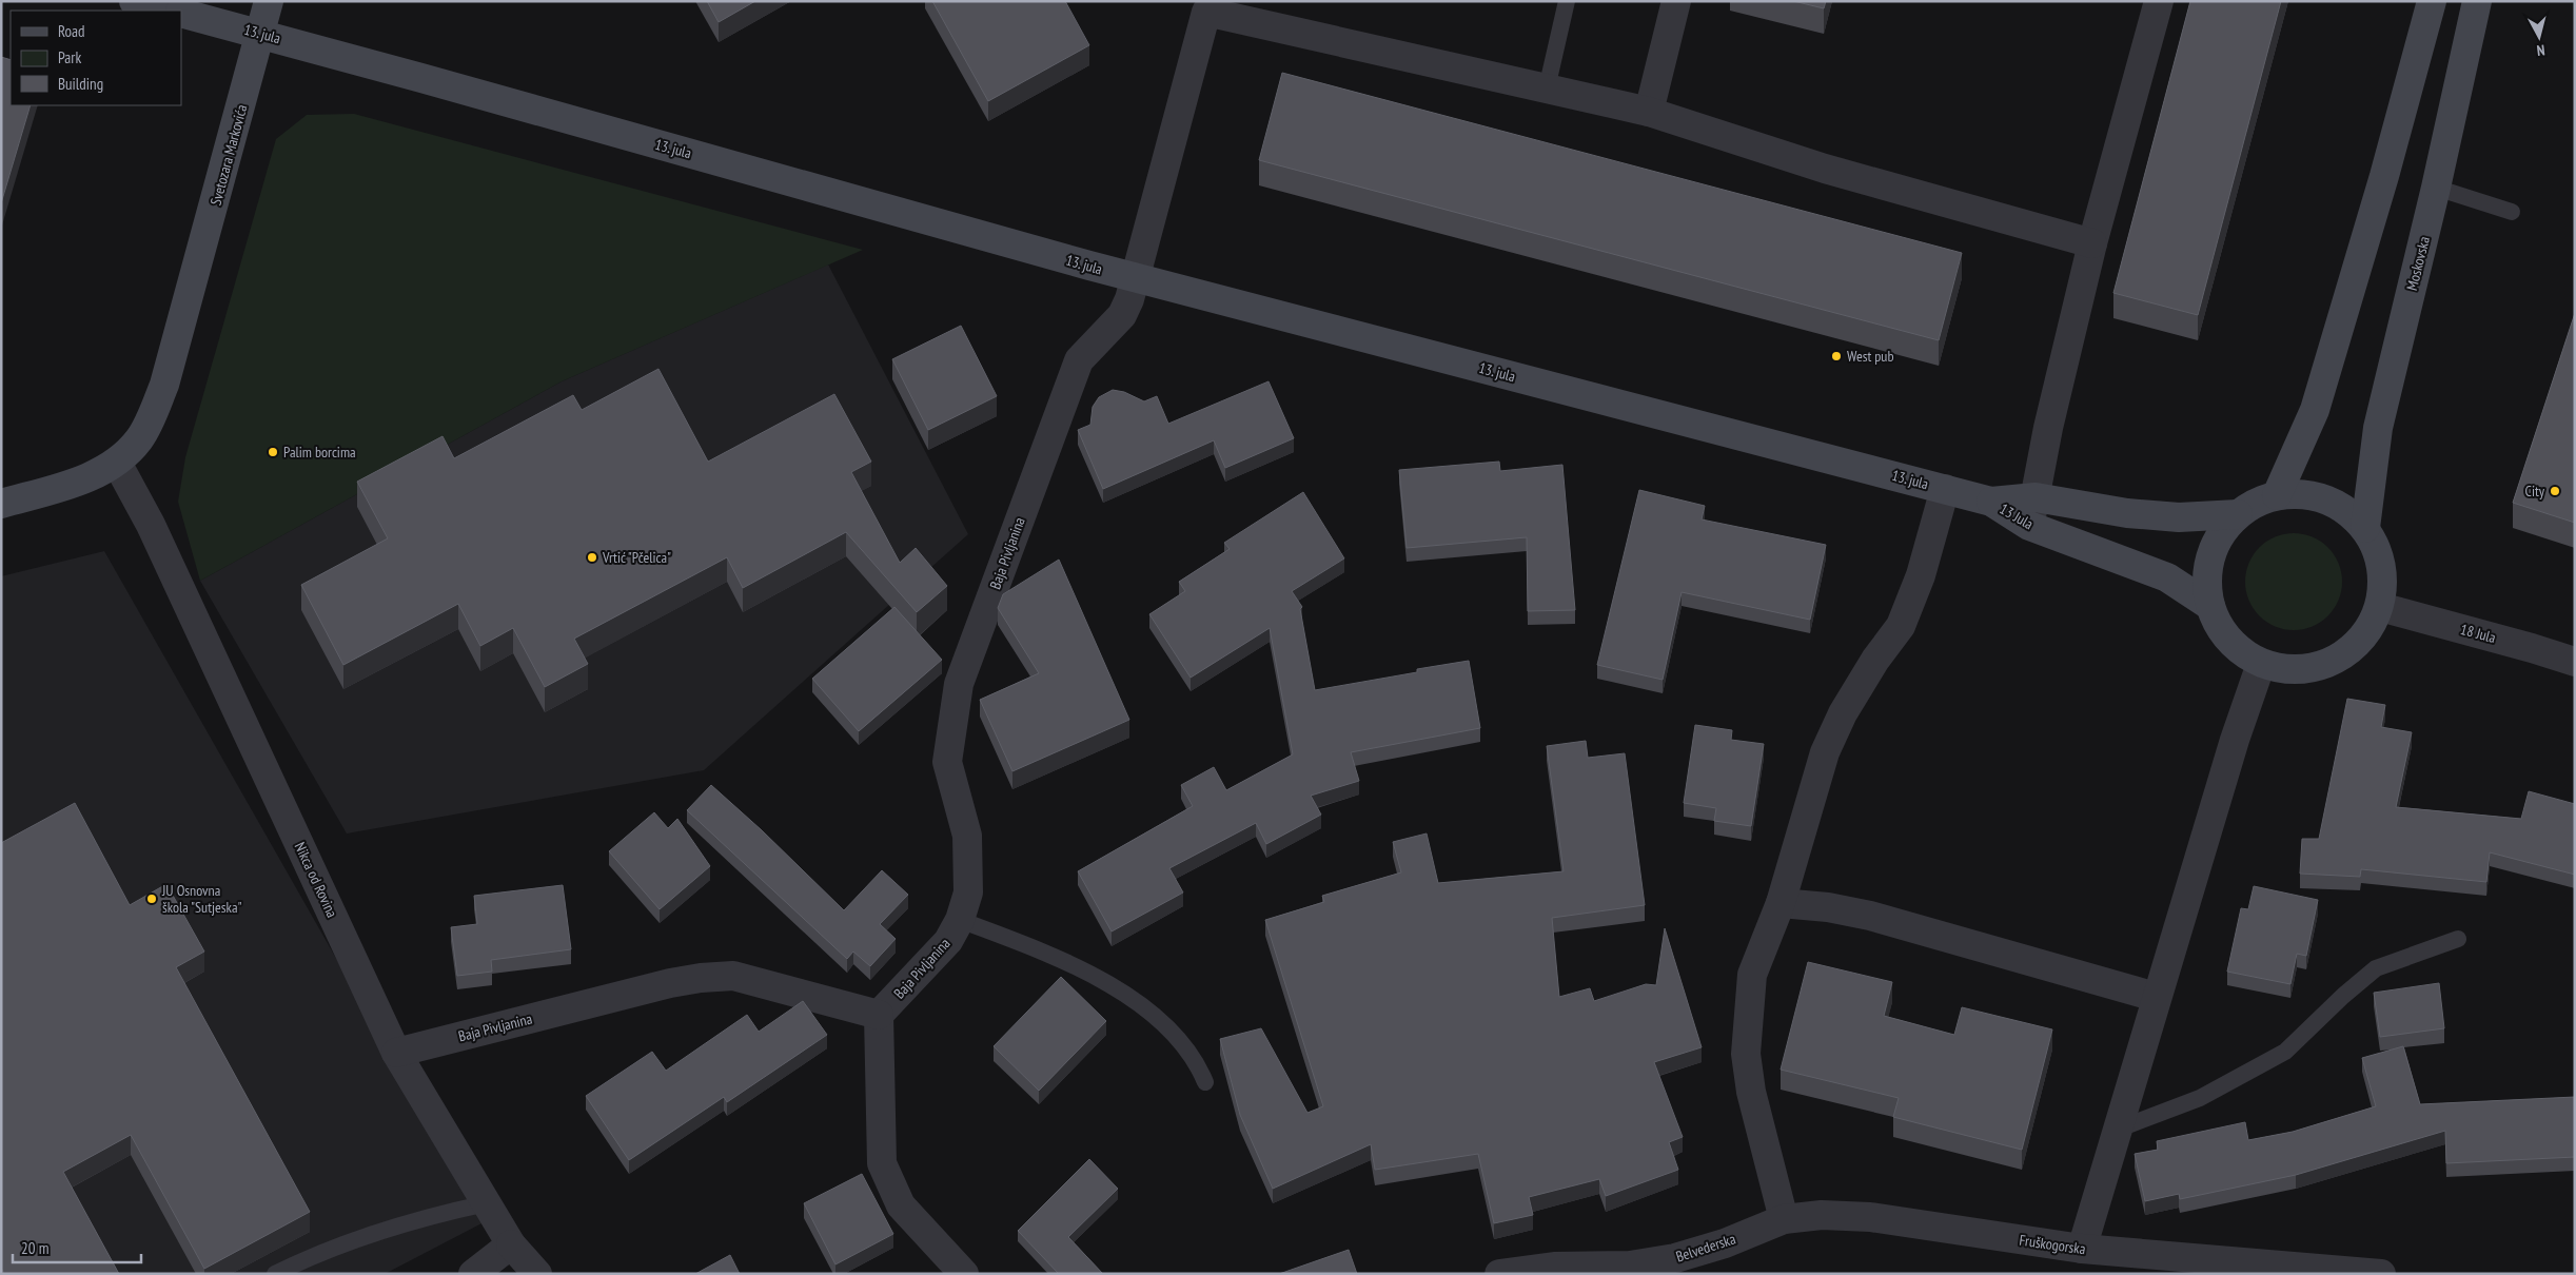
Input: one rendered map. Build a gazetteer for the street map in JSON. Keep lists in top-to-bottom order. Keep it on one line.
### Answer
{"streets":{"main road":["13. jula","Svetozara Markovića","Moskovska","13 Jula"],"street":["Baja Pivljanina","18 Jula","Nikca od Rovina","Fruškogorska","Belvederska"]},"crossings":[["13. jula","Svetozara Markovića"],["13. jula","13 Jula"],["13. jula","Baja Pivljanina"],["Svetozara Markovića","Nikca od Rovina"],["Moskovska","13 Jula"],["Moskovska","18 Jula"],["13 Jula","18 Jula"],["Baja Pivljanina","Nikca od Rovina"],["Fruškogorska","Belvederska"]],"places":["West pub","Palim borcima","City","Vrtić \"Pčelica\"","JU Osnovna škola \"Sutjeska\""],"legend":["Road","Park","Building"],"scale_bar":"20 m","north":"bottom"}
